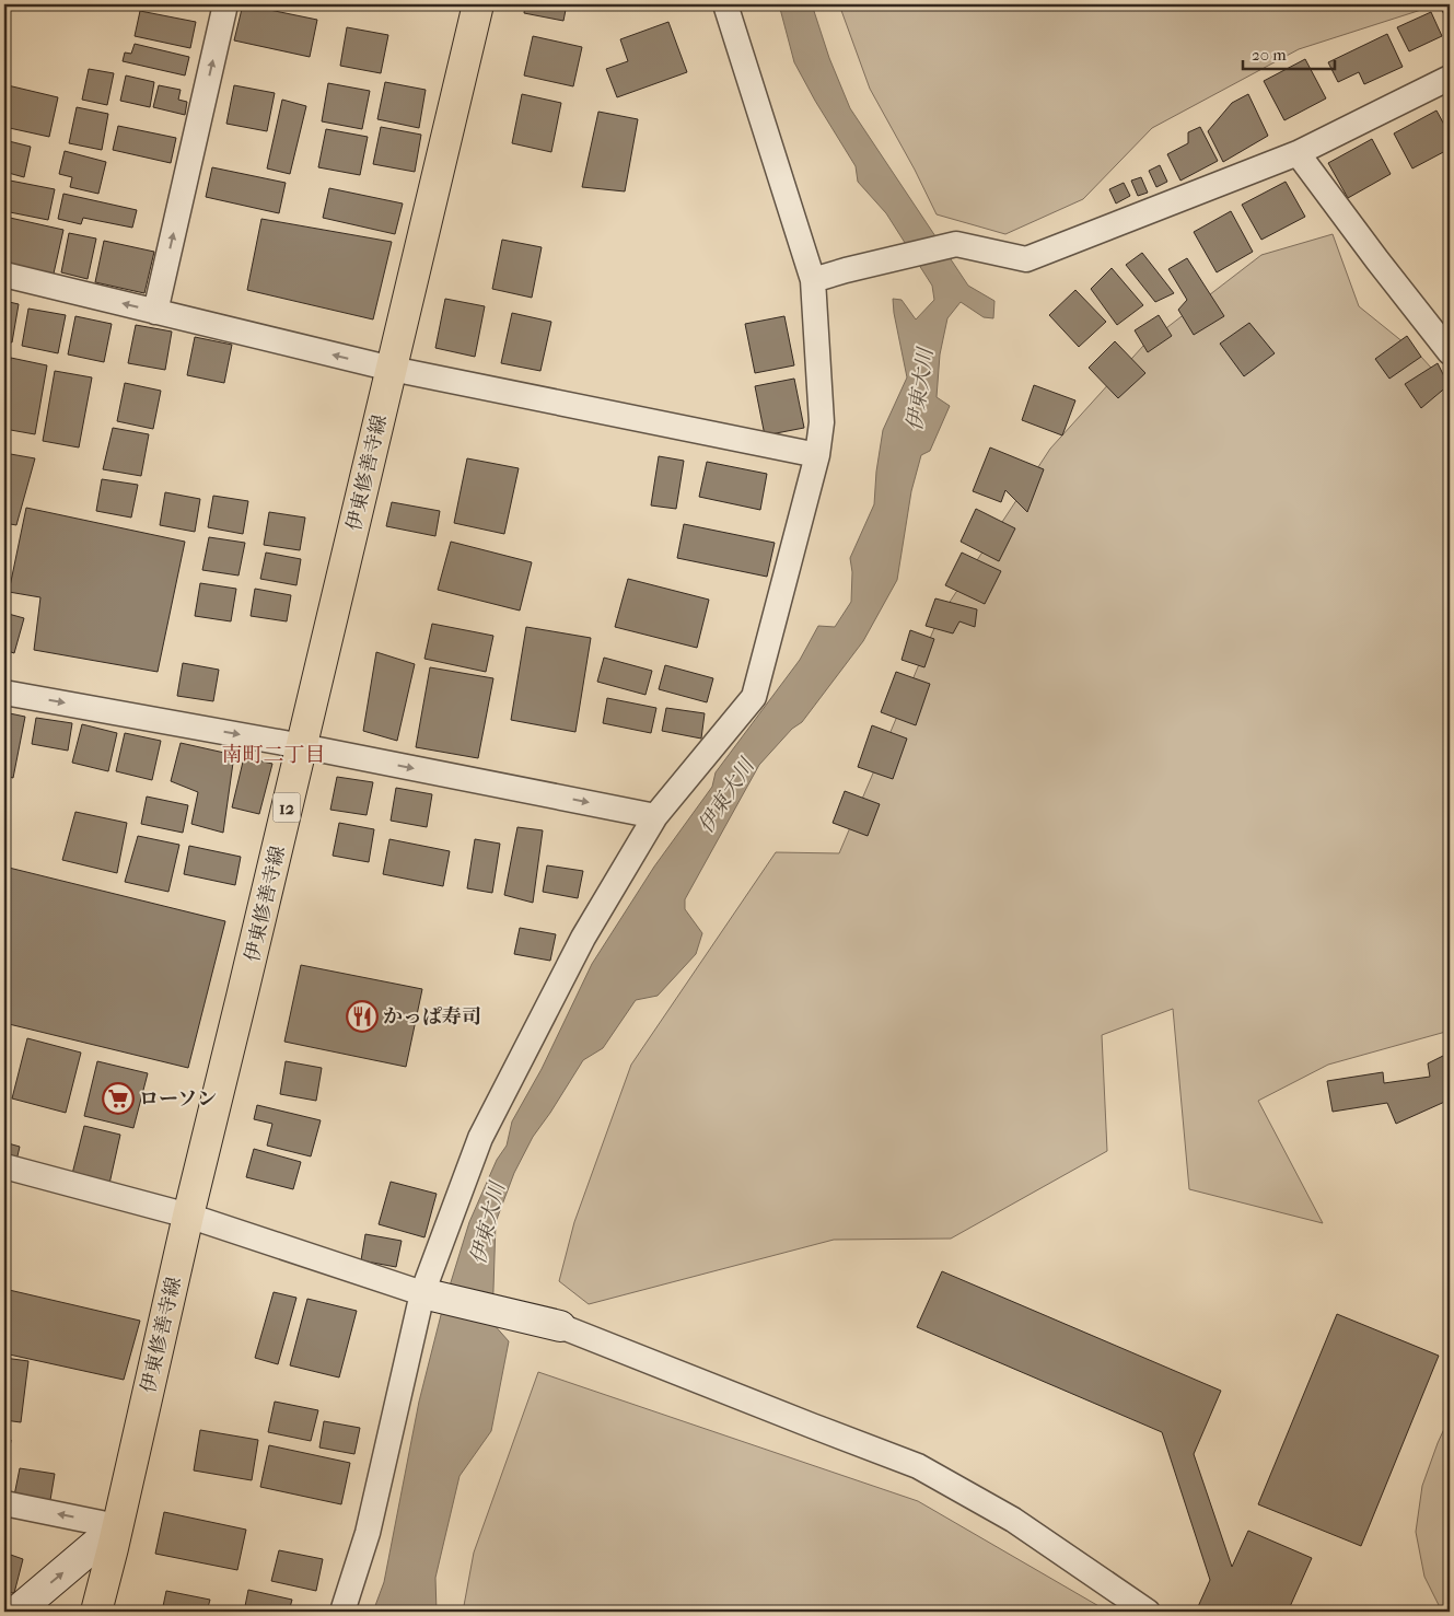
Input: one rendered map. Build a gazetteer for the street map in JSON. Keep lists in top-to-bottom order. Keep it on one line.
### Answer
{"streets":{"main road":["伊東修善寺線","12"]},"districts":["南町二丁目"],"water":["伊東大川"],"places":{"restaurant":["かっぱ寿司"],"supermarket":["ローソン"]},"scale_bar":"20 m"}
